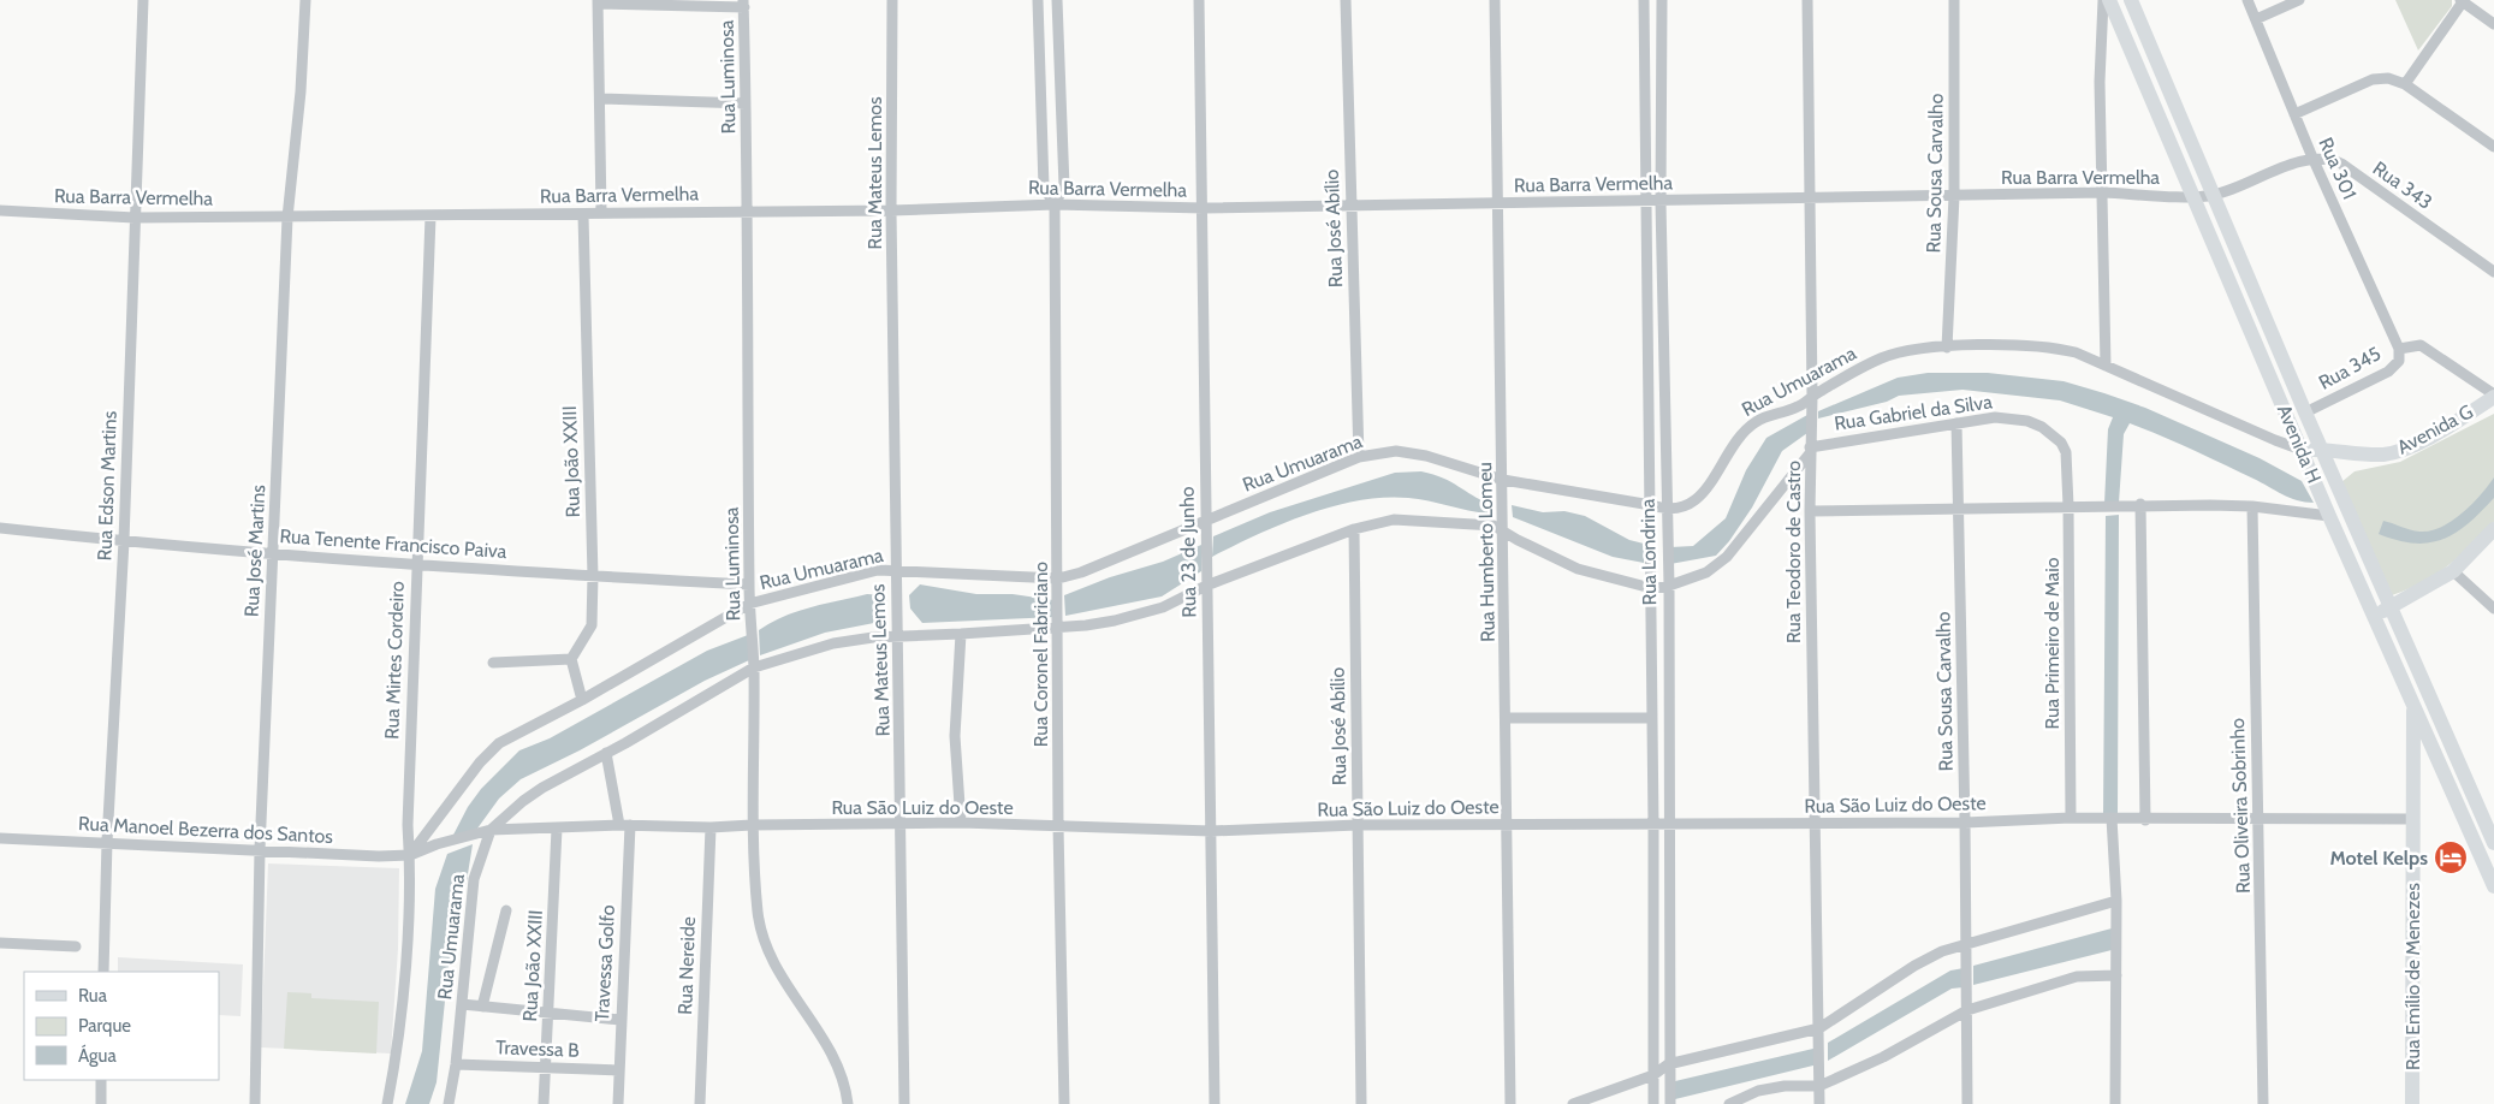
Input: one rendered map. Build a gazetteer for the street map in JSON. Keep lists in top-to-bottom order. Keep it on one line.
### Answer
{"streets":{"street":["Rua Luminosa","Rua 301","Rua Mateus Lemos","Rua Sousa Carvalho","Rua Barra Vermelha","Rua 343","Rua José Abílio","Rua 345","Rua Umuarama","Rua Gabriel da Silva","Avenida G","Avenida H","Rua João XXIII","Rua Edson Martins","Rua Tenente Francisco Paiva","Rua José Martins","Rua 23 de Junho","Rua Humberto Lomeu","Rua Londrina","Rua Teodoro de Castro","Rua Primeiro de Maio","Rua Coronel Fabriciano","Rua Mirtes Cordeiro","Rua São Luiz do Oeste","Rua Oliveira Sobrinho","Rua Manoel Bezerra dos Santos","Travessa Golfo","Rua Nereide","Rua Emílio de Menezes","Travessa B"]},"crossings":[["Rua Luminosa","Rua Barra Vermelha"],["Rua Luminosa","Rua Umuarama"],["Rua Luminosa","Rua Tenente Francisco Paiva"],["Rua Luminosa","Rua São Luiz do Oeste"],["Rua 301","Rua 343"],["Rua 301","Rua 345"],["Rua Mateus Lemos","Rua Barra Vermelha"],["Rua Mateus Lemos","Rua Umuarama"],["Rua Mateus Lemos","Rua São Luiz do Oeste"],["Rua Sousa Carvalho","Rua Barra Vermelha"],["Rua Sousa Carvalho","Rua Umuarama"],["Rua Sousa Carvalho","Rua Gabriel da Silva"],["Rua Sousa Carvalho","Rua São Luiz do Oeste"],["Rua Barra Vermelha","Rua José Abílio"],["Rua Barra Vermelha","Avenida H"],["Rua Barra Vermelha","Rua João XXIII"],["Rua Barra Vermelha","Rua Edson Martins"],["Rua Barra Vermelha","Rua José Martins"],["Rua Barra Vermelha","Rua 23 de Junho"],["Rua Barra Vermelha","Rua Humberto Lomeu"],["Rua Barra Vermelha","Rua Londrina"],["Rua Barra Vermelha","Rua Teodoro de Castro"],["Rua Barra Vermelha","Rua Coronel Fabriciano"],["Rua Barra Vermelha","Rua Mirtes Cordeiro"],["Rua José Abílio","Rua Umuarama"],["Rua José Abílio","Rua São Luiz do Oeste"],["Rua 345","Avenida G"],["Rua 345","Avenida H"],["Rua Umuarama","Rua Gabriel da Silva"],["Rua Umuarama","Avenida G"],["Rua Umuarama","Avenida H"],["Rua Umuarama","Rua 23 de Junho"],["Rua Umuarama","Rua Humberto Lomeu"],["Rua Umuarama","Rua Londrina"],["Rua Umuarama","Rua Teodoro de Castro"],["Rua Umuarama","Rua Coronel Fabriciano"],["Rua Umuarama","Rua Mirtes Cordeiro"],["Rua Umuarama","Rua São Luiz do Oeste"],["Rua Umuarama","Rua Manoel Bezerra dos Santos"],["Rua Umuarama","Travessa Golfo"],["Rua Umuarama","Travessa B"],["Rua Gabriel da Silva","Rua Teodoro de Castro"],["Rua Gabriel da Silva","Rua Primeiro de Maio"],["Avenida G","Avenida H"],["Avenida H","Rua Emílio de Menezes"],["Rua João XXIII","Rua Tenente Francisco Paiva"],["Rua João XXIII","Rua São Luiz do Oeste"],["Rua João XXIII","Travessa B"],["Rua Edson Martins","Rua Tenente Francisco Paiva"],["Rua Edson Martins","Rua Manoel Bezerra dos Santos"],["Rua Tenente Francisco Paiva","Rua José Martins"],["Rua Tenente Francisco Paiva","Rua Mirtes Cordeiro"],["Rua José Martins","Rua Manoel Bezerra dos Santos"],["Rua 23 de Junho","Rua São Luiz do Oeste"],["Rua Humberto Lomeu","Rua São Luiz do Oeste"],["Rua Londrina","Rua São Luiz do Oeste"],["Rua Teodoro de Castro","Rua São Luiz do Oeste"],["Rua Primeiro de Maio","Rua São Luiz do Oeste"],["Rua Coronel Fabriciano","Rua São Luiz do Oeste"],["Rua Mirtes Cordeiro","Rua São Luiz do Oeste"],["Rua Mirtes Cordeiro","Rua Manoel Bezerra dos Santos"],["Rua São Luiz do Oeste","Rua Oliveira Sobrinho"],["Rua São Luiz do Oeste","Rua Manoel Bezerra dos Santos"],["Rua São Luiz do Oeste","Travessa Golfo"],["Rua São Luiz do Oeste","Rua Nereide"],["Rua São Luiz do Oeste","Rua Emílio de Menezes"],["Travessa Golfo","Travessa B"]],"places":{"hotel":["Motel Kelps"]},"legend":["Rua","Parque","Água"]}
